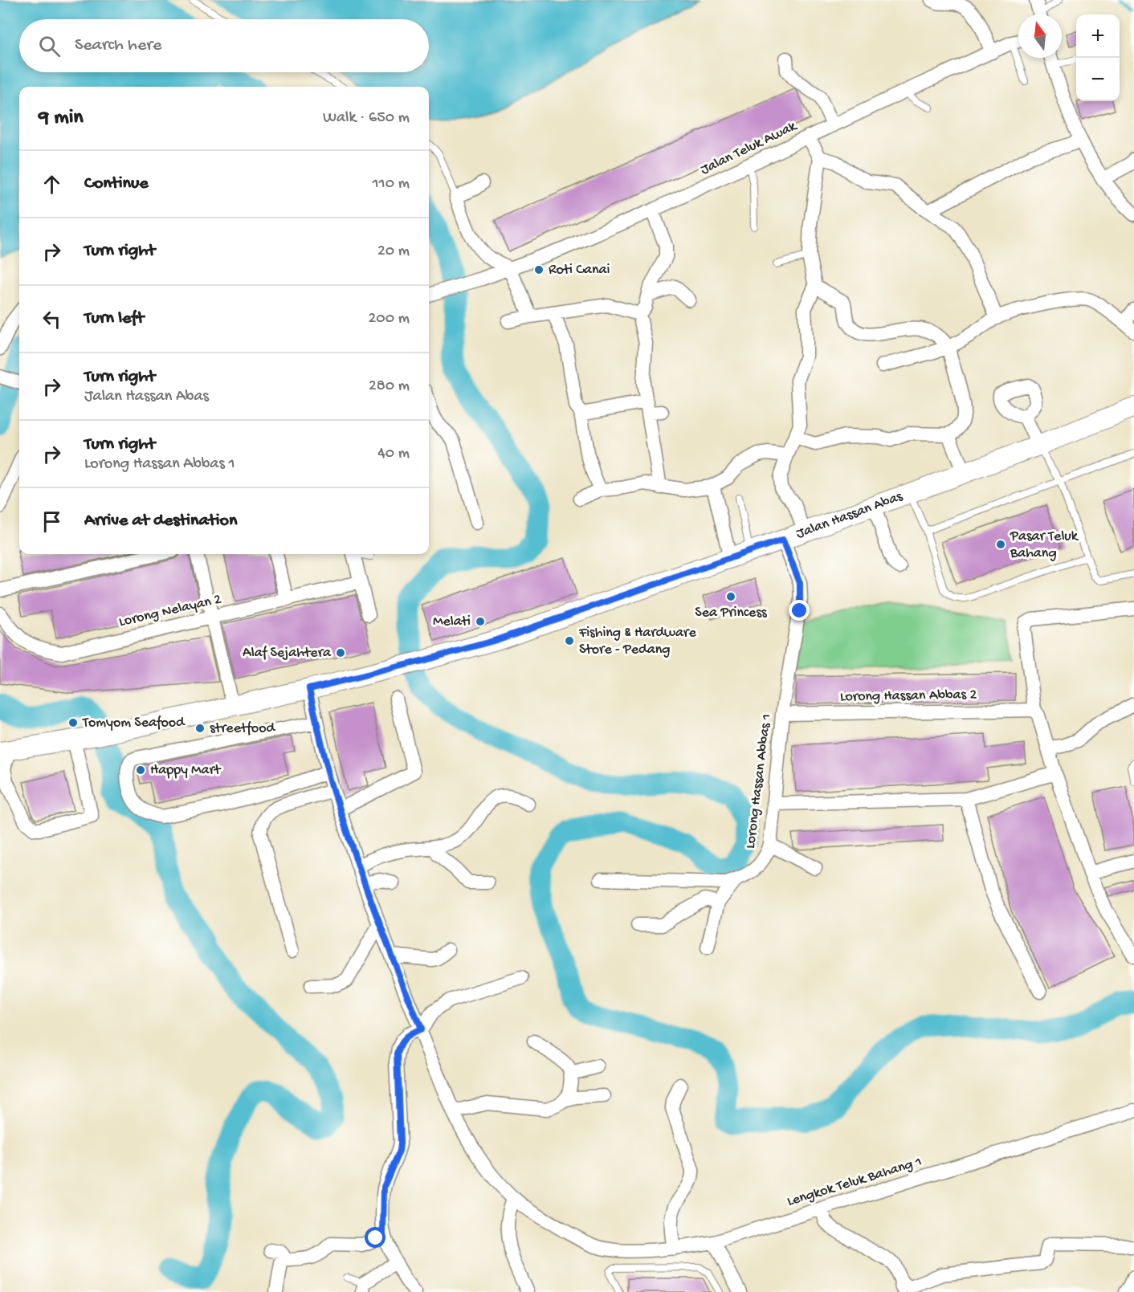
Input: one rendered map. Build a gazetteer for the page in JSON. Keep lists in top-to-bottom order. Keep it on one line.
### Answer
{"streets":{"main road":["Jalan Hassan Abas"],"street":["Jalan Teluk Awak","Lorong Nelayan 2","Lorong Hassan Abbas 2","Lorong Hassan Abbas 1","Lengkok Teluk Bahang 1"]},"crossings":[["Jalan Hassan Abas","Lorong Hassan Abbas 1"],["Jalan Hassan Abas","Lengkok Teluk Bahang 1"],["Lorong Hassan Abbas 2","Lorong Hassan Abbas 1"]],"places":["Roti Canai","Pasar Teluk Bahang","Sea Princess","Melati","Fishing & Hardware Store - Pedang","Alaf Sejahtera","Tomyom Seafood","streetfood","Happy Mart"],"north":"top","page":{"map_buttons":["+","−"],"search":"Search here","heading":["9 min","Walk · 650 m"],"list":[["Continue","110 m"],["Turn right","20 m"],["Turn left","200 m"],["Turn right","Jalan Hassan Abas","280 m"],["Turn right","Lorong Hassan Abbas 1","40 m"],"Arrive at destination"]}}
